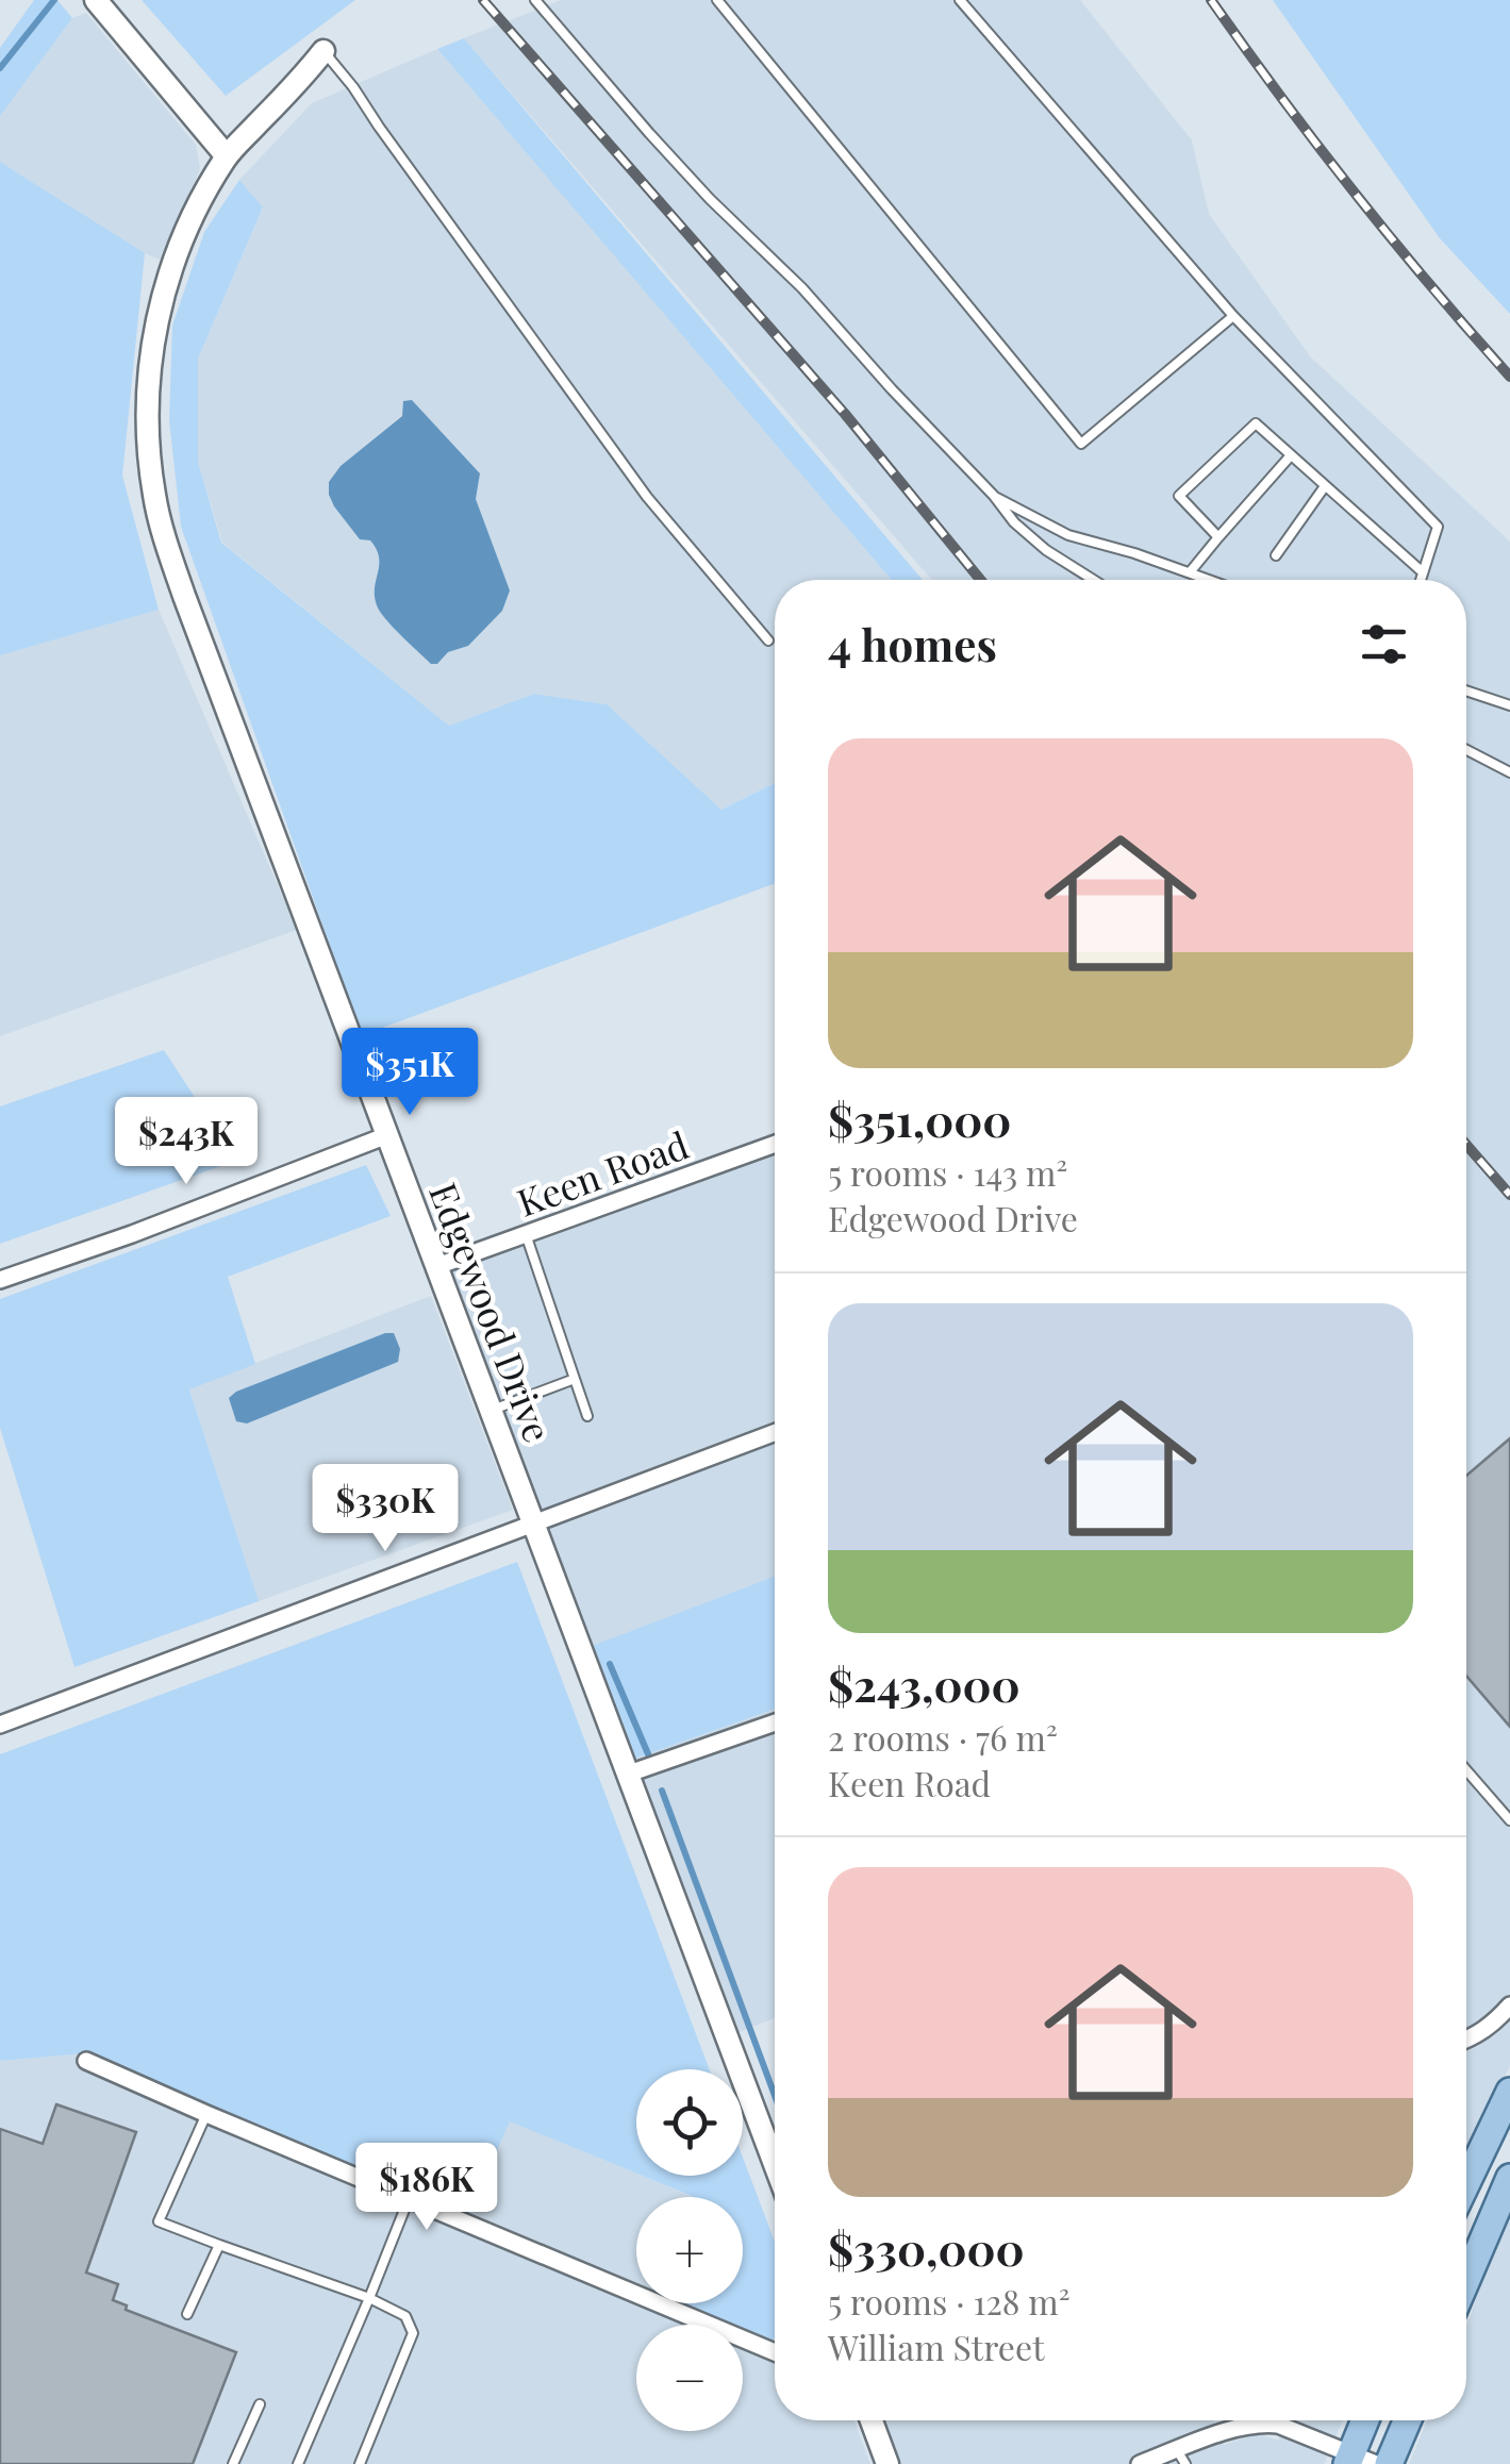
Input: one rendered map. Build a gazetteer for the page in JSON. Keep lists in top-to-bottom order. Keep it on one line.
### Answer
{"streets":{"street":["Keen Road","Edgewood Drive"]},"crossings":[["Keen Road","Edgewood Drive"]],"page":{"heading":"4 homes","list":[{"name":"$351,000","note":"5 rooms · 143 m² · Edgewood Drive"},{"name":"$243,000","note":"2 rooms · 76 m² · Keen Road"},{"name":"$330,000","note":"5 rooms · 128 m² · William Street"}],"price":["$351K","$243K","$330K","$186K"],"map_buttons":["+","−"]}}
